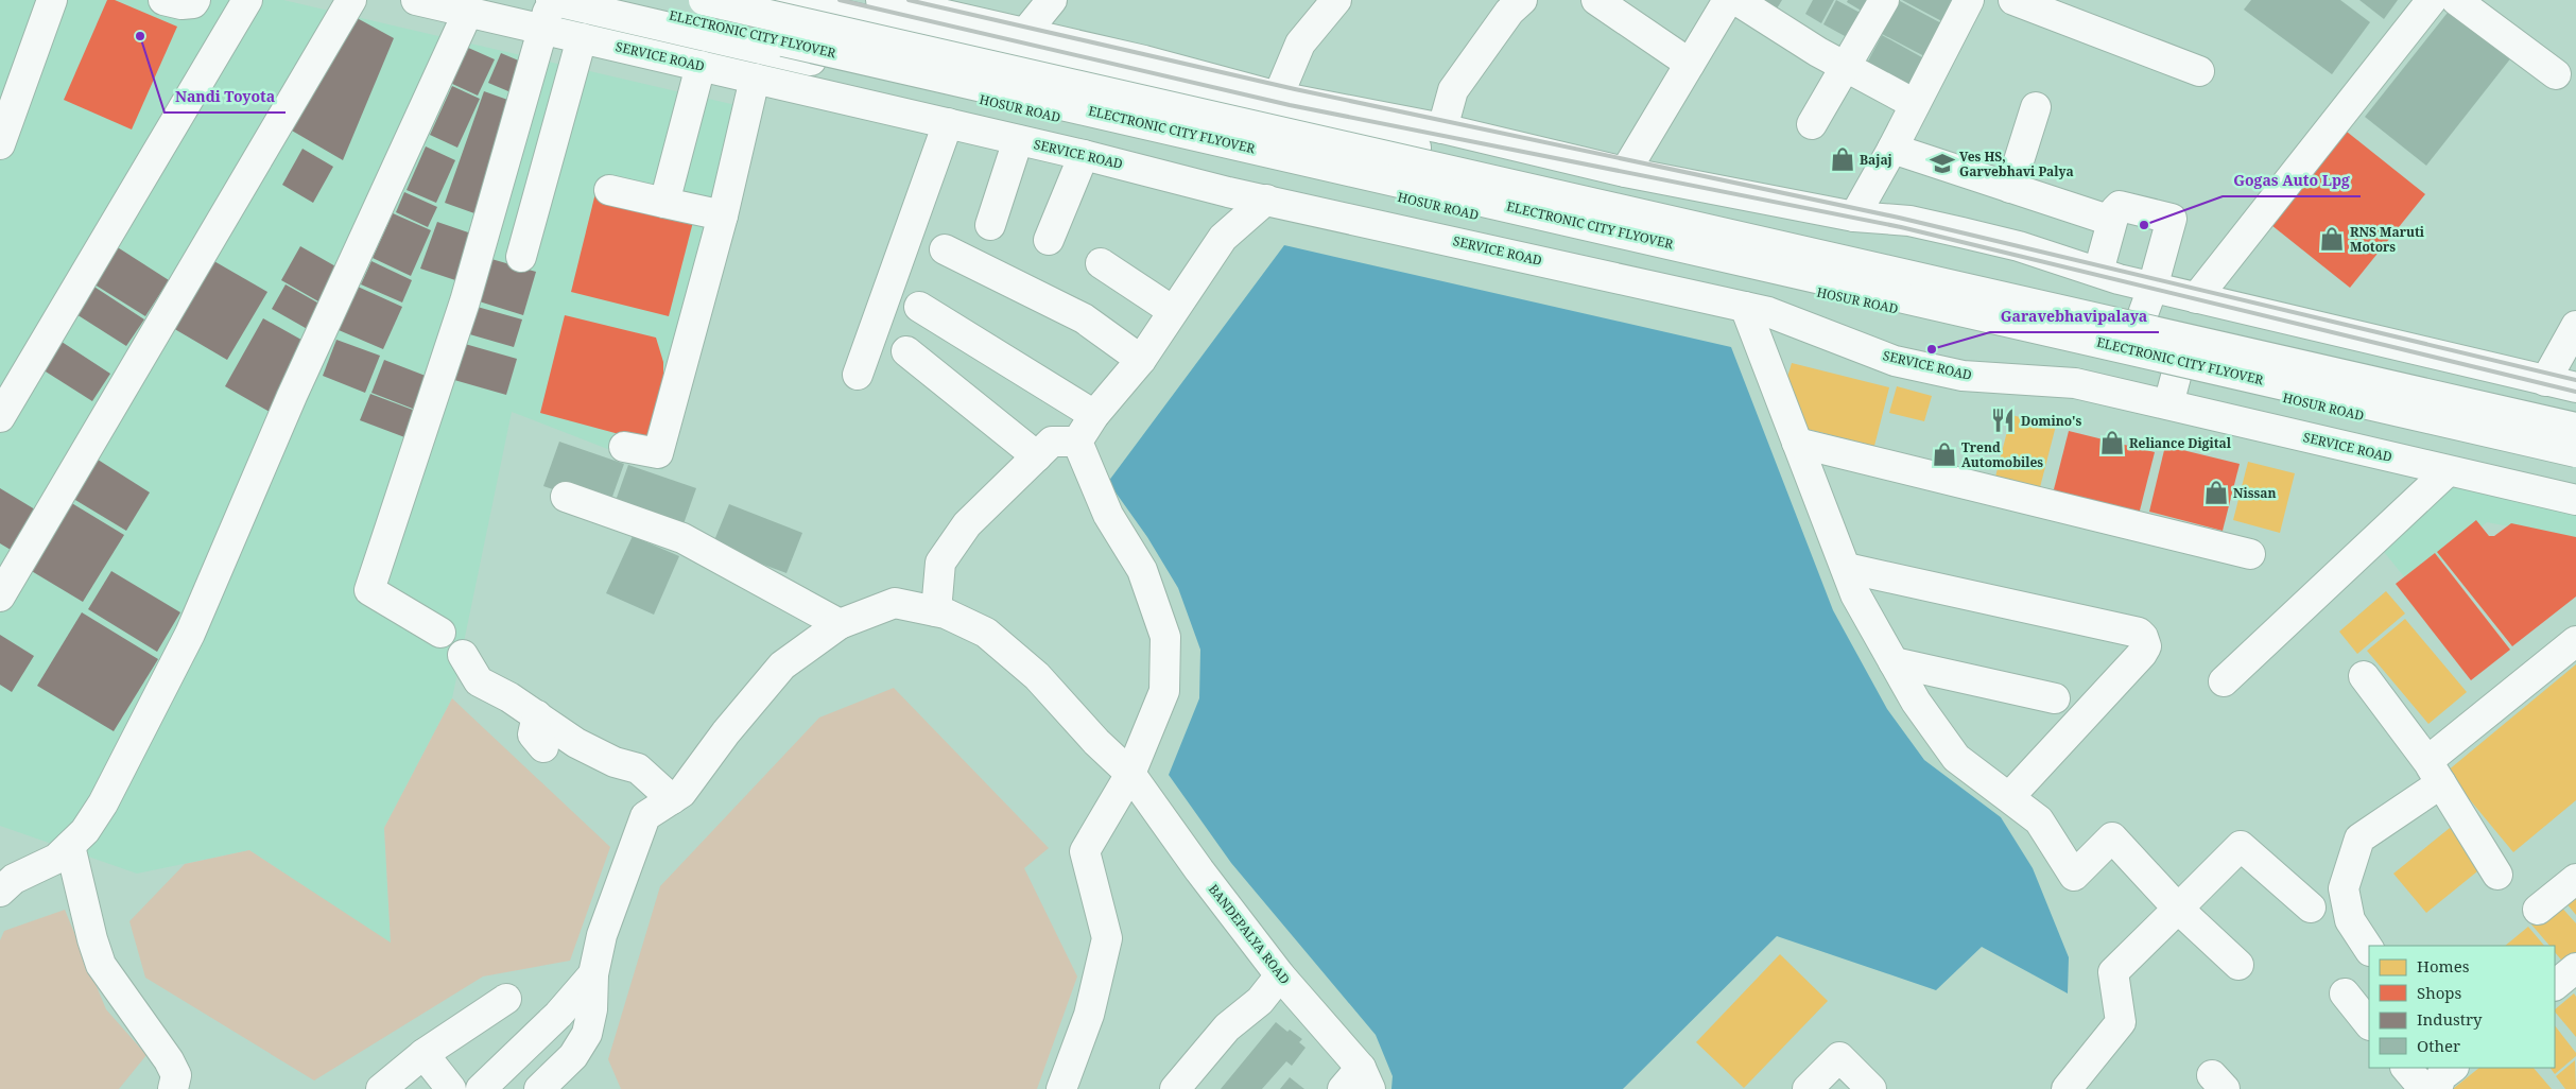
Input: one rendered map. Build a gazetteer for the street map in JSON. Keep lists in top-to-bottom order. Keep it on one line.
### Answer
{"streets":{"main road":["ELECTRONIC CITY FLYOVER","SERVICE ROAD","HOSUR ROAD","BANDEPALYA ROAD"]},"places":{"other":["Nandi Toyota","Gogas Auto Lpg","Garavebhavipalaya"],"shop":["Bajaj","RNS Maruti Motors","Reliance Digital","Trend Automobiles","Nissan"],"school or university":["Ves HS, Garvebhavi Palya"],"restaurant":["Domino's"]},"legend":["Homes","Shops","Industry","Other"]}
